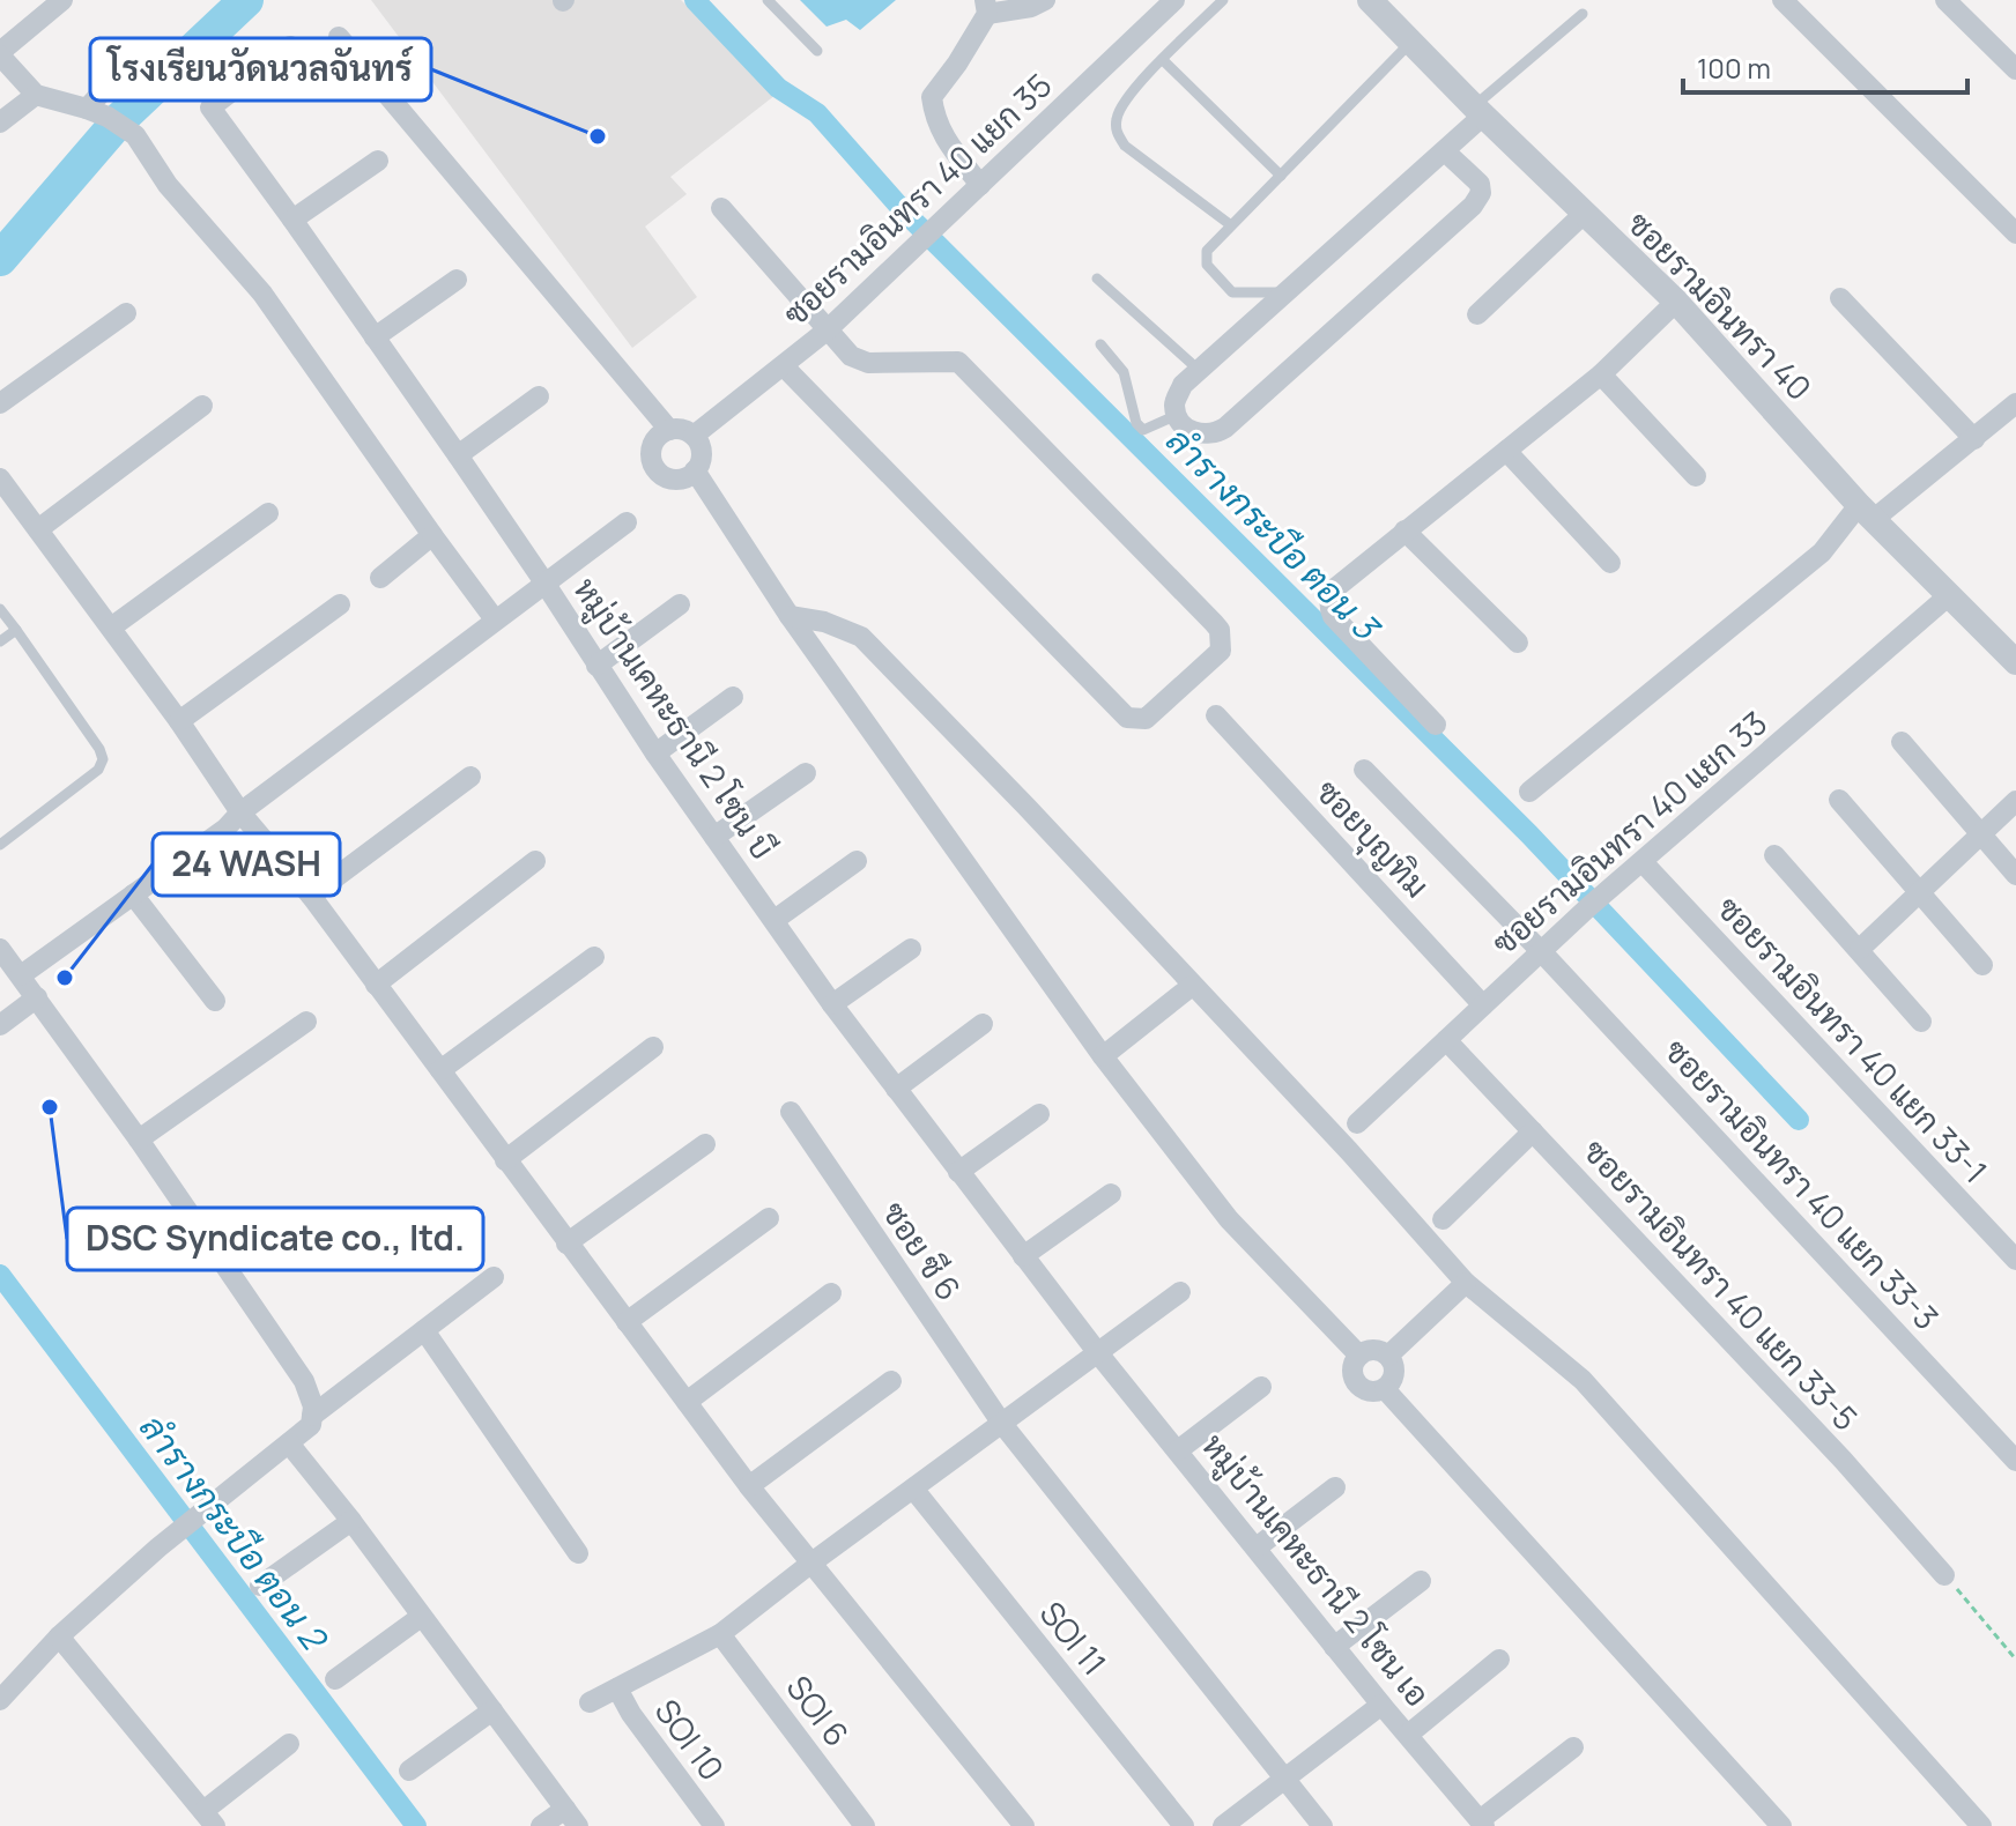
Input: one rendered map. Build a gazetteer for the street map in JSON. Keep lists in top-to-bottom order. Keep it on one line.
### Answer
{"streets":{"street":["ซอยรามอินทรา 40 แยก 35","ซอยรามอินทรา 40","หมู่บ้านเคหะธานี 2 โซน บี","ซอยรามอินทรา 40 แยก 33","ซอยบุญทิม","ซอยรามอินทรา 40 แยก 33-1","ซอยรามอินทรา 40 แยก 33-3","ซอย ซี 6","ซอยรามอินทรา 40 แยก 33-5","หมู่บ้านเคหะธานี 2 โซน เอ","SOI 11","SOI 6","SOI 10"]},"crossings":[["ซอยรามอินทรา 40","ซอยรามอินทรา 40 แยก 33"],["หมู่บ้านเคหะธานี 2 โซน บี","หมู่บ้านเคหะธานี 2 โซน เอ"],["ซอยรามอินทรา 40 แยก 33","ซอยบุญทิม"],["ซอยรามอินทรา 40 แยก 33","ซอยรามอินทรา 40 แยก 33-1"],["ซอยรามอินทรา 40 แยก 33","ซอยรามอินทรา 40 แยก 33-3"],["ซอยรามอินทรา 40 แยก 33","ซอยรามอินทรา 40 แยก 33-5"]],"water":["ลำรางกระบือ ตอน 3","ลำรางกระบือ ตอน 2"],"places":["โรงเรียนวัดนวลจันทร์","24 WASH","DSC Syndicate co., ltd."],"scale_bar":"100 m"}
